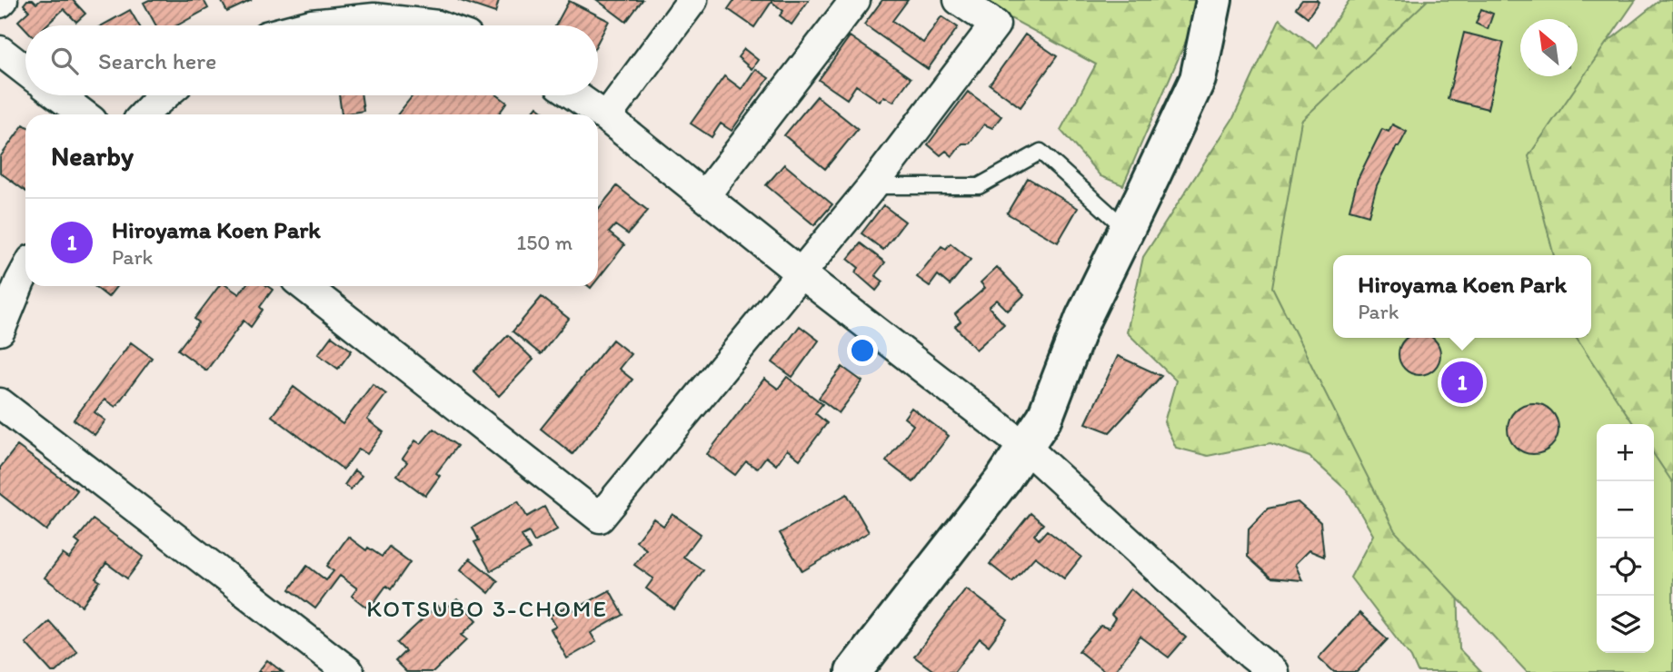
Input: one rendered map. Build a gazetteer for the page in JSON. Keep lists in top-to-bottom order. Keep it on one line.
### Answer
{"districts":["KOTSUBO 3-CHOME"],"north":"top left","page":{"search":"Search here","heading":"Nearby","list":[{"mark":"1","name":"Hiroyama Koen Park","note":"Park","value":"150 m"}],"popup":["Hiroyama Koen Park","Park"],"pins":"1","map_buttons":["+","−"]}}
